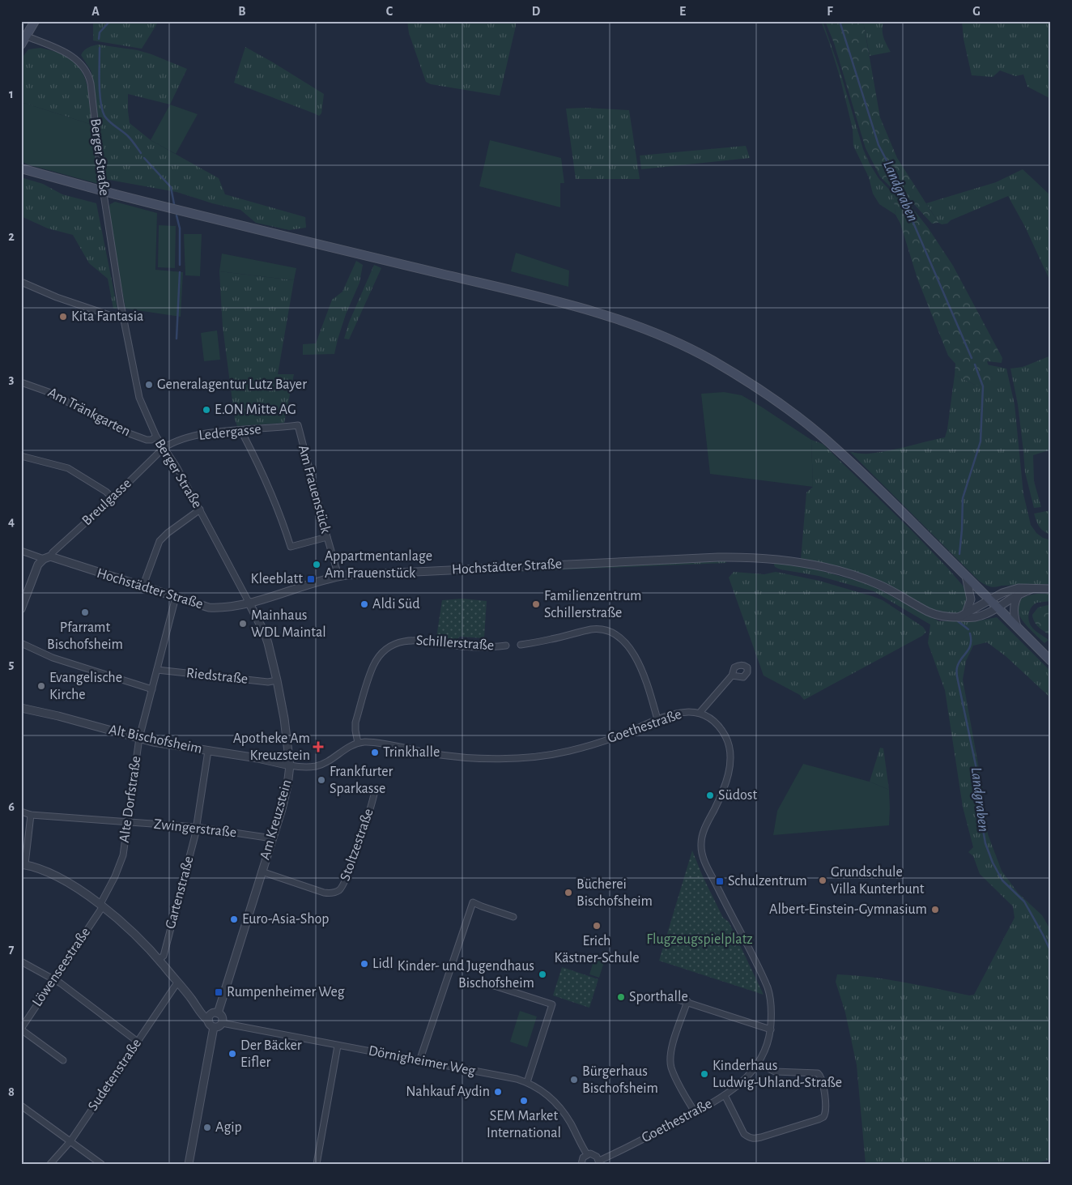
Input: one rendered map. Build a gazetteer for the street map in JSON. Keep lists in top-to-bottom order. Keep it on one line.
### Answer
{"streets":{"street":["Berger Straße","Am Tränkgarten","Ledergasse","Am Frauenstück","Breulgasse","Hochstädter Straße","Schillerstraße","Riedstraße","Goethestraße","Alt Bischofsheim","Alte Dorfstraße","Am Kreuzstein","Zwingerstraße","Stoltzestraße","Gartenstraße","Löwenseestraße","Dörnigheimer Weg","Sudetenstraße"]},"crossings":[["Berger Straße","Am Tränkgarten"],["Berger Straße","Ledergasse"],["Berger Straße","Breulgasse"],["Berger Straße","Hochstädter Straße"],["Berger Straße","Am Kreuzstein"],["Ledergasse","Am Frauenstück"],["Ledergasse","Breulgasse"],["Am Frauenstück","Hochstädter Straße"],["Breulgasse","Hochstädter Straße"],["Hochstädter Straße","Alte Dorfstraße"],["Hochstädter Straße","Am Kreuzstein"],["Schillerstraße","Goethestraße"],["Riedstraße","Alte Dorfstraße"],["Riedstraße","Am Kreuzstein"],["Alt Bischofsheim","Alte Dorfstraße"],["Alt Bischofsheim","Am Kreuzstein"],["Alt Bischofsheim","Gartenstraße"],["Alte Dorfstraße","Zwingerstraße"],["Alte Dorfstraße","Löwenseestraße"],["Am Kreuzstein","Zwingerstraße"],["Am Kreuzstein","Stoltzestraße"],["Am Kreuzstein","Dörnigheimer Weg"],["Zwingerstraße","Gartenstraße"]],"water":["Landgraben"],"parks":["Flugzeugspielplatz"],"places":{"other":["Kita Fantasia","Generalagentur Lutz Bayer","E.ON Mitte AG","Appartmentanlage Am Frauenstück","Aldi Süd","Familienzentrum Schillerstraße","Pfarramt Bischofsheim","Mainhaus WDL Maintal","Evangelische Kirche","Trinkhalle","Frankfurter Sparkasse","Südost","Grundschule Villa Kunterbunt","Bücherei Bischofsheim","Albert-Einstein-Gymnasium","Euro-Asia-Shop","Erich Kästner-Schule","Lidl","Kinder- und Jugendhaus Bischofsheim","Sporthalle","Der Bäcker Eifler","Kinderhaus Ludwig-Uhland-Straße","Bürgerhaus Bischofsheim","Nahkauf Aydin","SEM Market International","Agip"],"transit":["Kleeblatt","Schulzentrum","Rumpenheimer Weg"],"health":["Apotheke Am Kreuzstein"]},"grid":{"columns":["A","B","C","D","E","F","G"],"rows":["1","2","3","4","5","6","7","8"]}}
